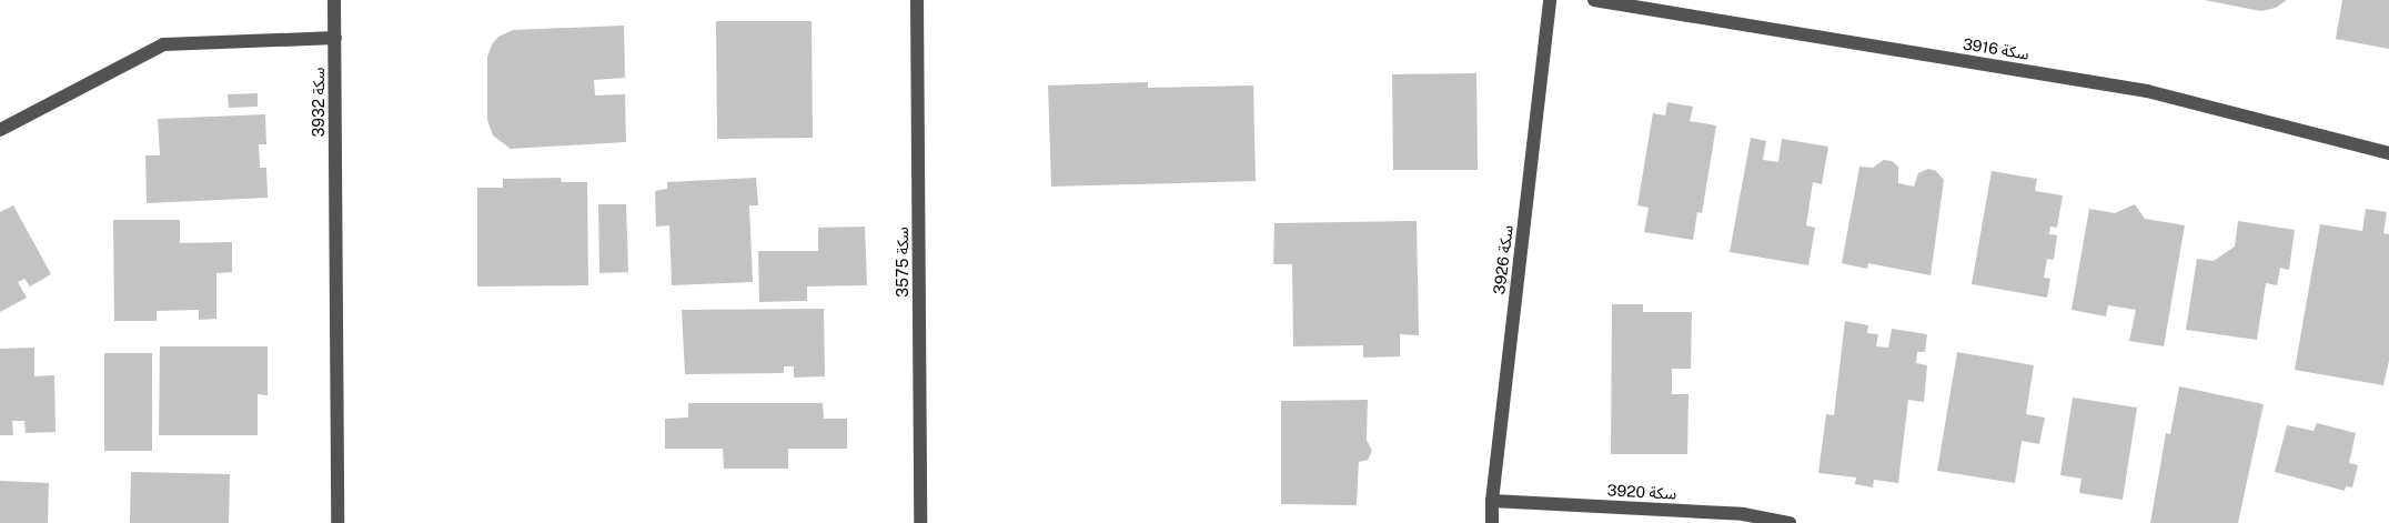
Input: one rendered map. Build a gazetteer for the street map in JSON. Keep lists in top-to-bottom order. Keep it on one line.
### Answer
{"streets":{"street":["سكة 3916","سكة 3932","سكة 3926","سكة 3575","سكة 3920"]},"crossings":[["سكة 3926","سكة 3920"]]}
